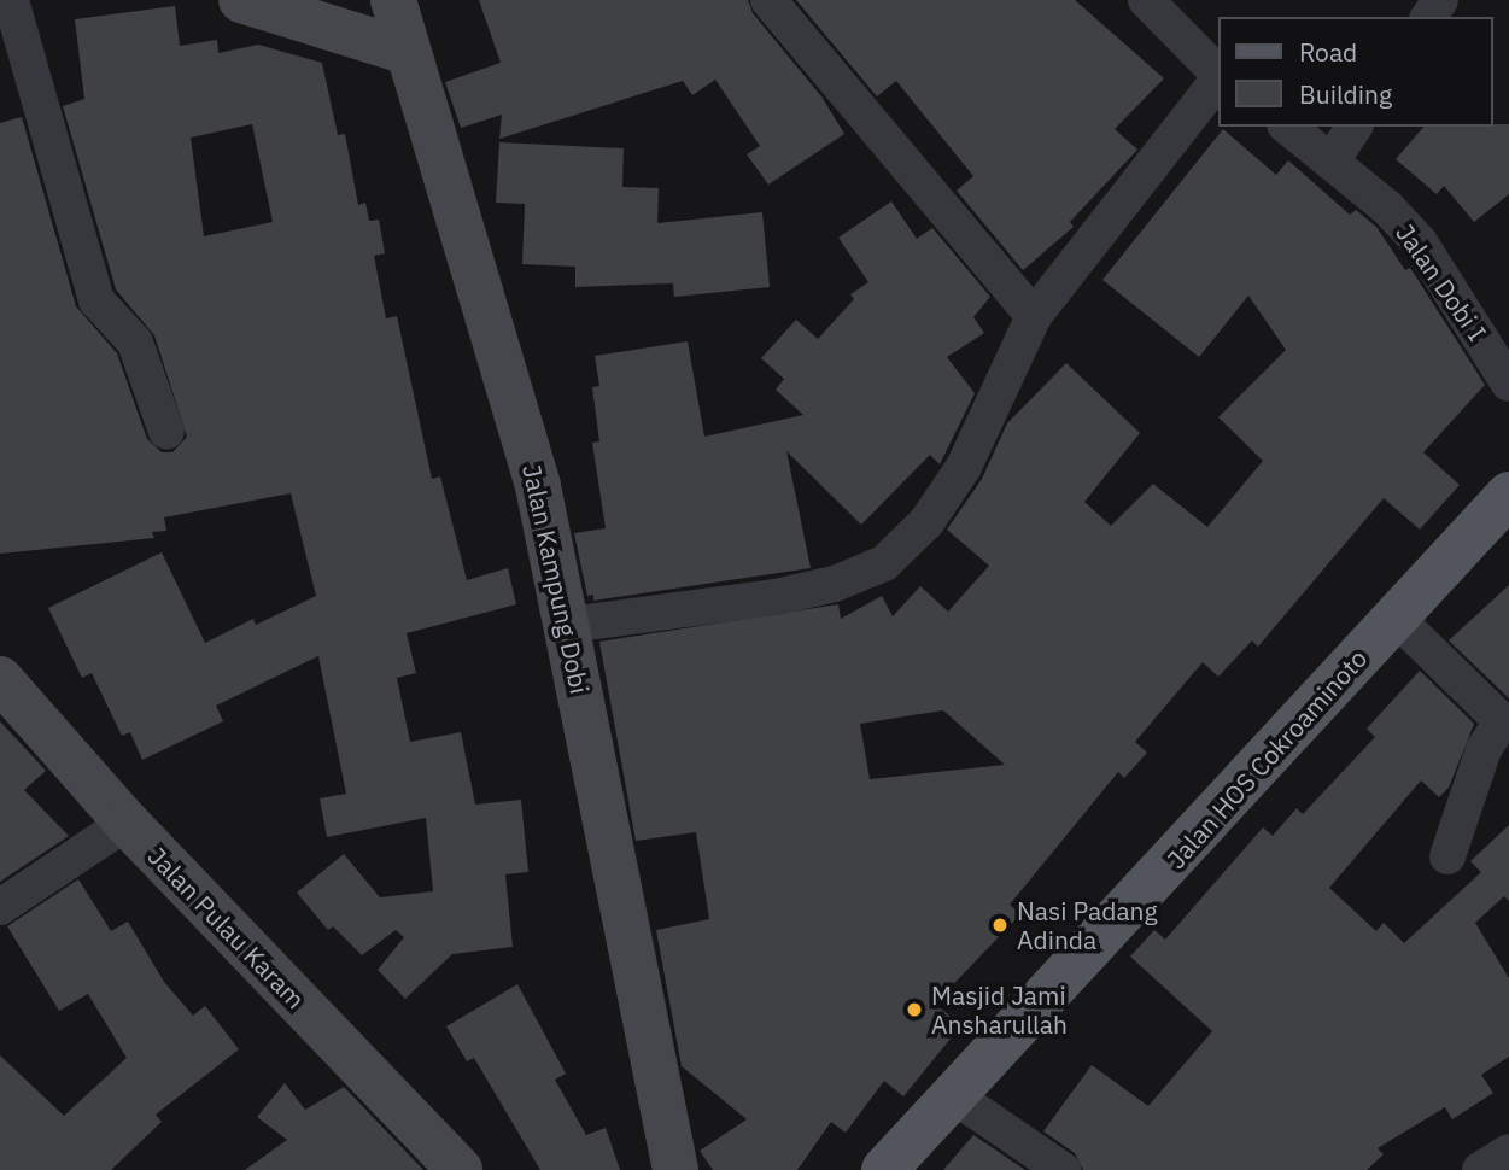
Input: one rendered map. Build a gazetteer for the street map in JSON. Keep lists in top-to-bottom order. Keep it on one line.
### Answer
{"streets":{"main road":["Jalan HOS Cokroaminoto"],"street":["Jalan Dobi I","Jalan Kampung Dobi","Jalan Pulau Karam"]},"places":["Nasi Padang Adinda","Masjid Jami Ansharullah"],"legend":["Road","Building"]}
